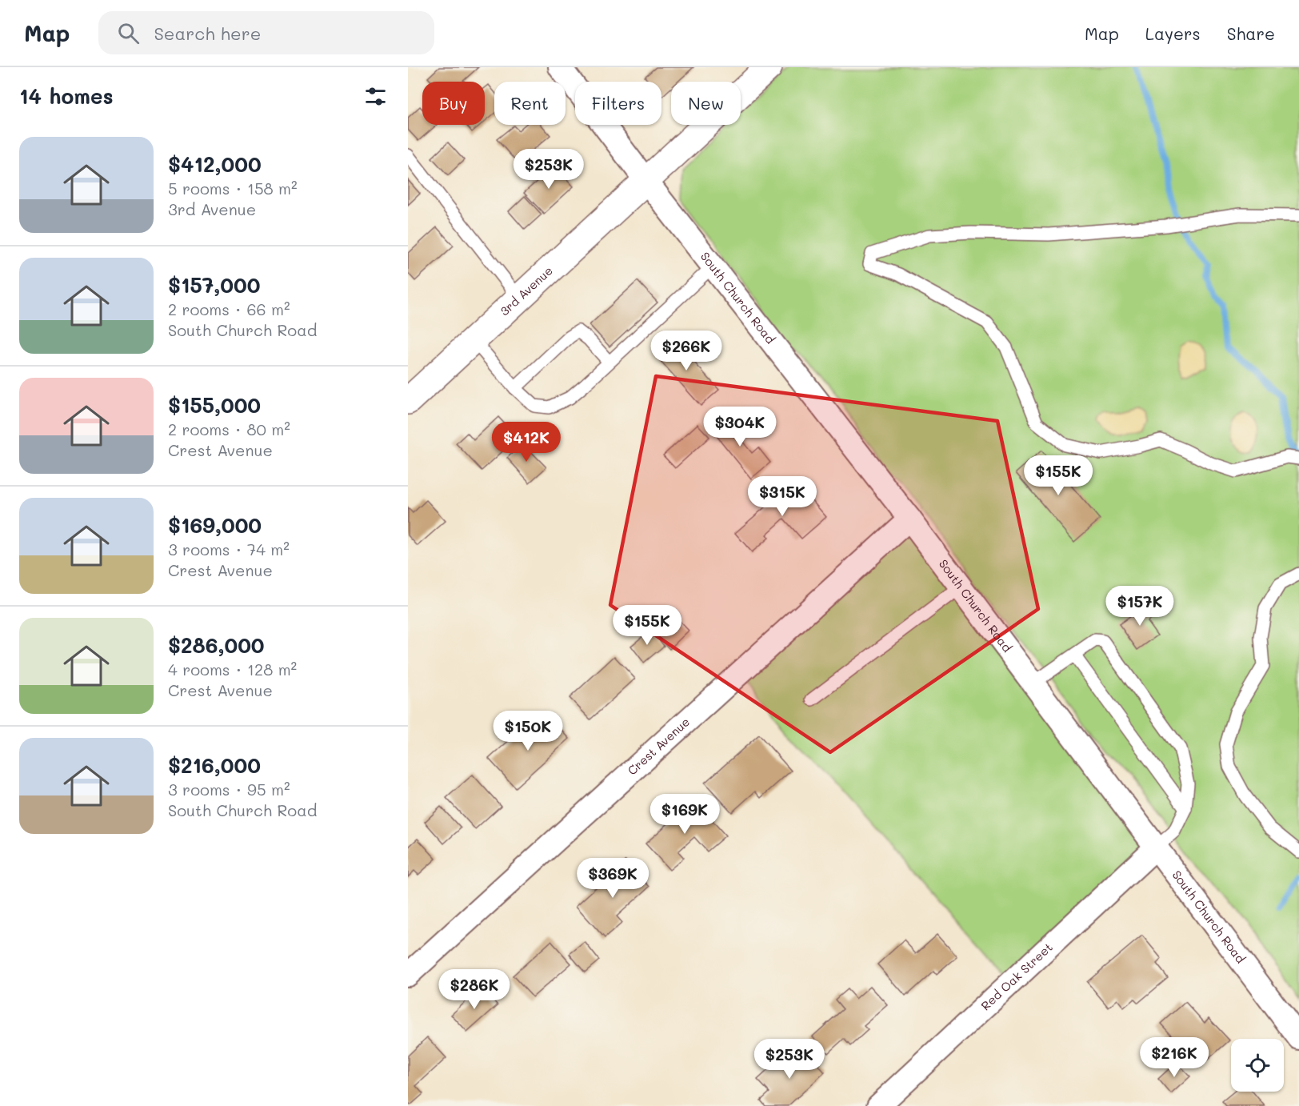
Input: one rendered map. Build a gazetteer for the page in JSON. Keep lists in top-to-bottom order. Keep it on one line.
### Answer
{"streets":{"street":["3rd Avenue","South Church Road","Crest Avenue","Red Oak Street"]},"crossings":[["3rd Avenue","South Church Road"],["South Church Road","Crest Avenue"],["South Church Road","Red Oak Street"]],"page":{"header":"Map","search":"Search here","nav":["Map","Layers","Share"],"heading":"14 homes","chip":["Buy","Rent","Filters","New"],"list":[{"name":"$412,000","note":"5 rooms · 158 m² · 3rd Avenue"},{"name":"$157,000","note":"2 rooms · 66 m² · South Church Road"},{"name":"$155,000","note":"2 rooms · 80 m² · Crest Avenue"},{"name":"$169,000","note":"3 rooms · 74 m² · Crest Avenue"},{"name":"$286,000","note":"4 rooms · 128 m² · Crest Avenue"},{"name":"$216,000","note":"3 rooms · 95 m² · South Church Road"}],"price":["$253K","$266K","$304K","$412K","$155K","$315K","$157K","$155K","$150K","$169K","$369K","$286K","$216K","$253K"]}}
